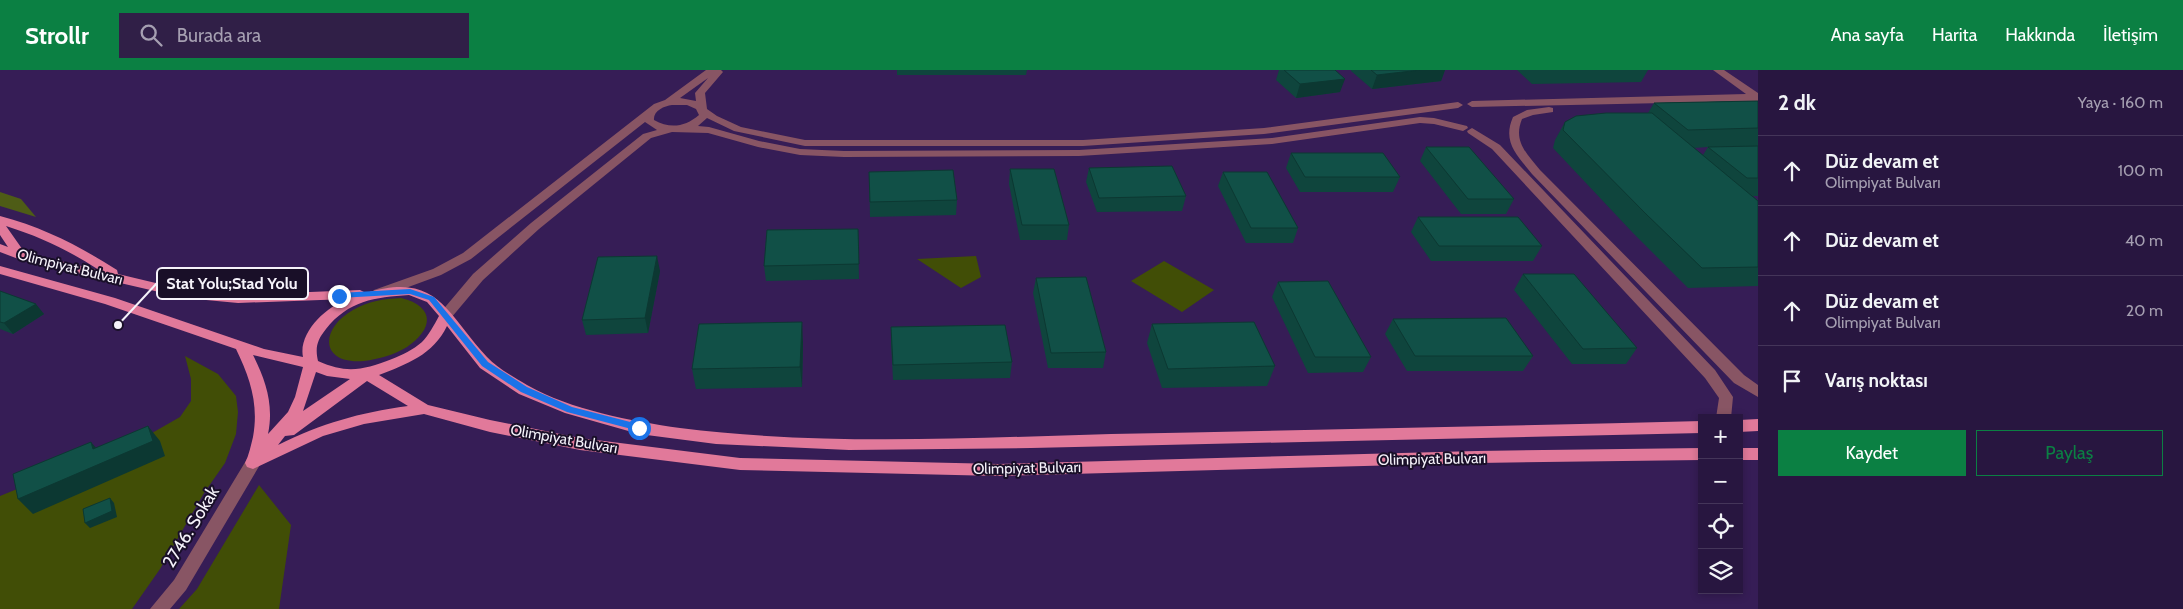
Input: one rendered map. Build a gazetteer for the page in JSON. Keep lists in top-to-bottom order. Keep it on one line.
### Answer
{"streets":{"main road":["Olimpiyat Bulvarı"],"street":["2746. Sokak"]},"places":["Stat Yolu;Stad Yolu"],"page":{"header":"Strollr","search":"Burada ara","nav":["Ana sayfa","Harita","Hakkında","İletişim"],"heading":["2 dk","Yaya · 160 m"],"list":[["Düz devam et","Olimpiyat Bulvarı","100 m"],["Düz devam et","40 m"],["Düz devam et","Olimpiyat Bulvarı","20 m"],"Varış noktası"],"map_buttons":["+","−"],"buttons":["Kaydet","Paylaş"]}}
